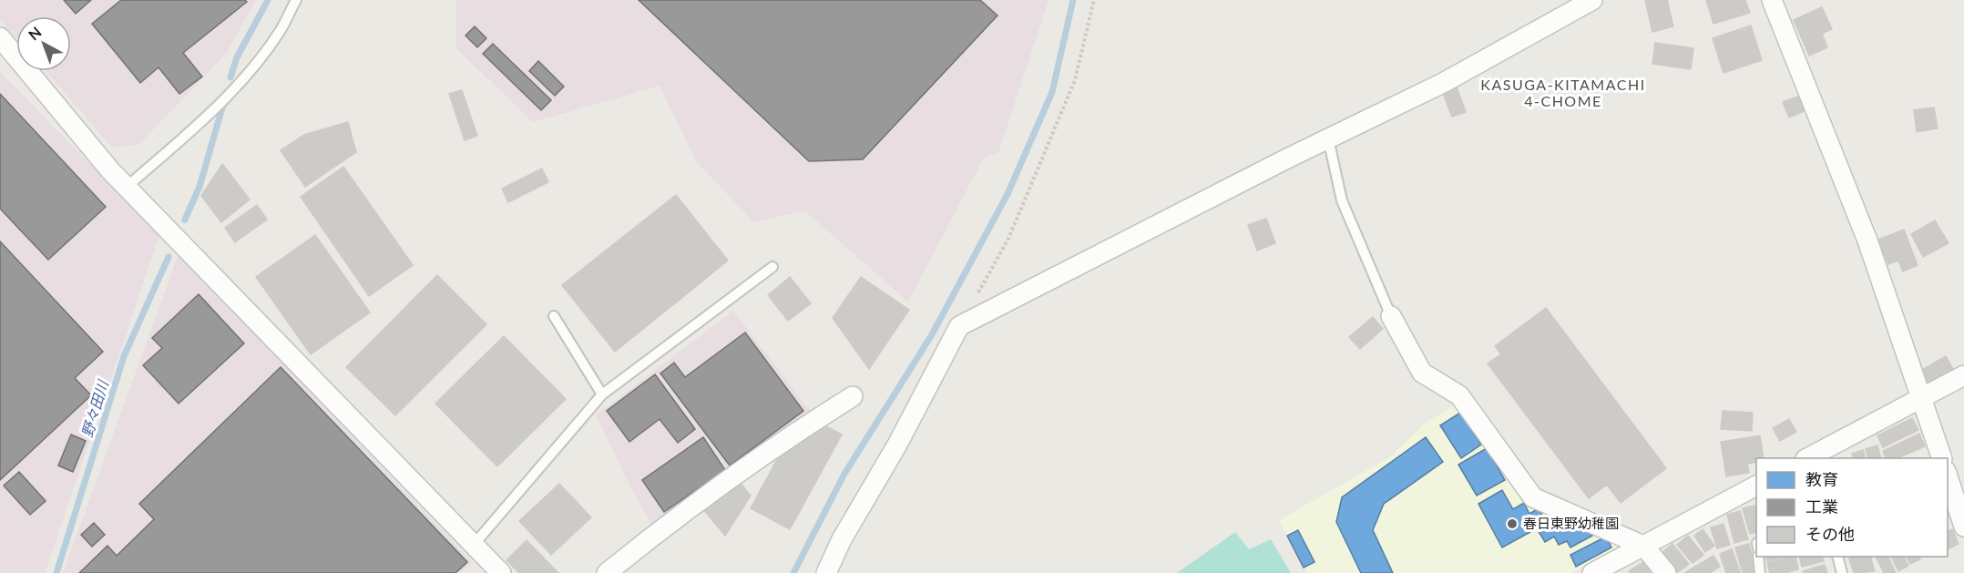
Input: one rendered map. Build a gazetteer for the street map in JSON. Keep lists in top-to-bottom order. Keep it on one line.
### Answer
{"districts":["KASUGA-KITAMACHI 4-CHOME"],"water":["野々田川"],"places":["春日東野幼稚園"],"legend":["教育","工業","その他"],"north":"top left"}
